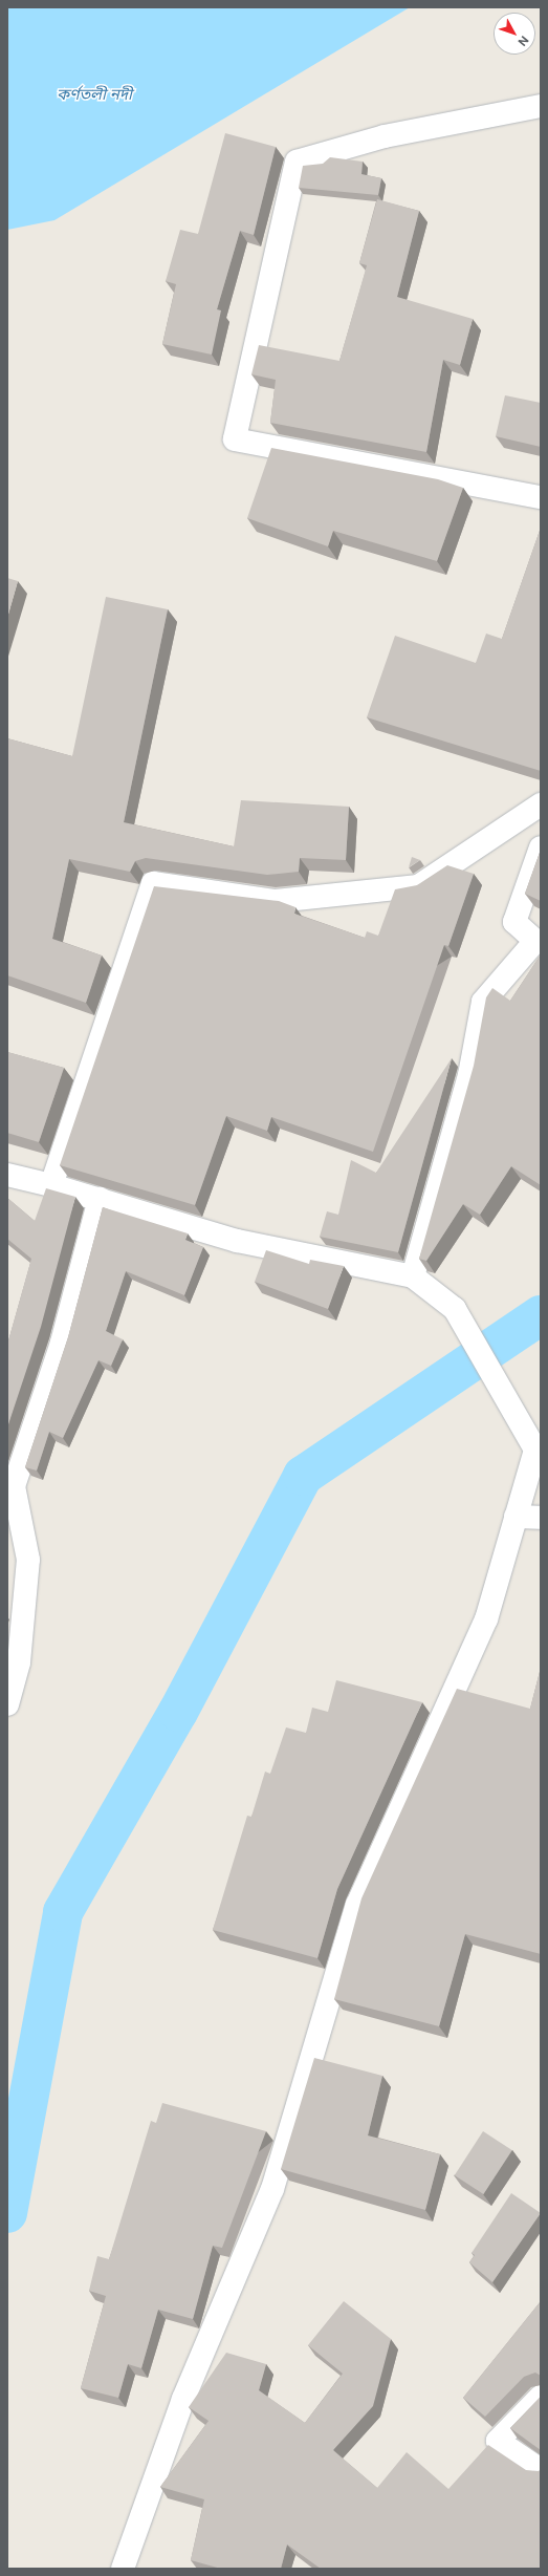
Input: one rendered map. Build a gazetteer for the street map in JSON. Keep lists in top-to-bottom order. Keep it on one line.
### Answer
{"water":["কর্ণতলী নদী"],"north":"bottom right"}
